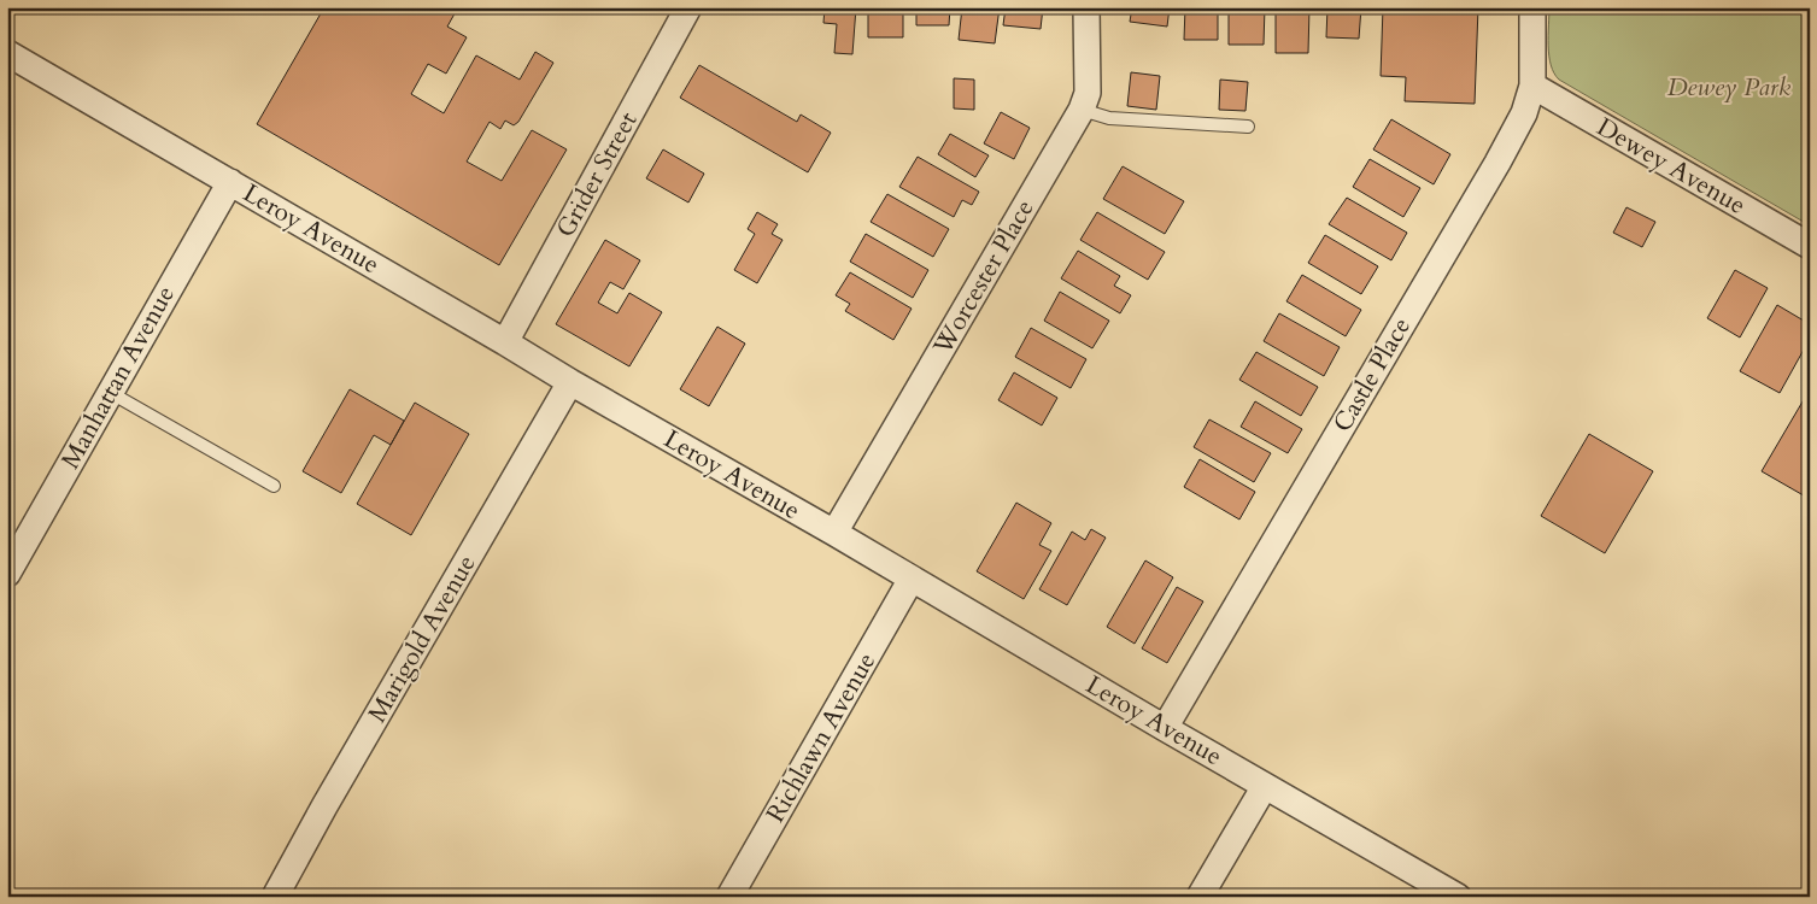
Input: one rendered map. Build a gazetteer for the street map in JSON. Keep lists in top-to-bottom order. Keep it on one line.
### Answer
{"streets":{"street":["Dewey Avenue","Grider Street","Leroy Avenue","Worcester Place","Castle Place","Manhattan Avenue","Marigold Avenue","Richlawn Avenue"]},"crossings":[["Dewey Avenue","Castle Place"],["Grider Street","Leroy Avenue"],["Leroy Avenue","Worcester Place"],["Leroy Avenue","Castle Place"],["Leroy Avenue","Manhattan Avenue"],["Leroy Avenue","Marigold Avenue"],["Leroy Avenue","Richlawn Avenue"]],"parks":["Dewey Park"]}
